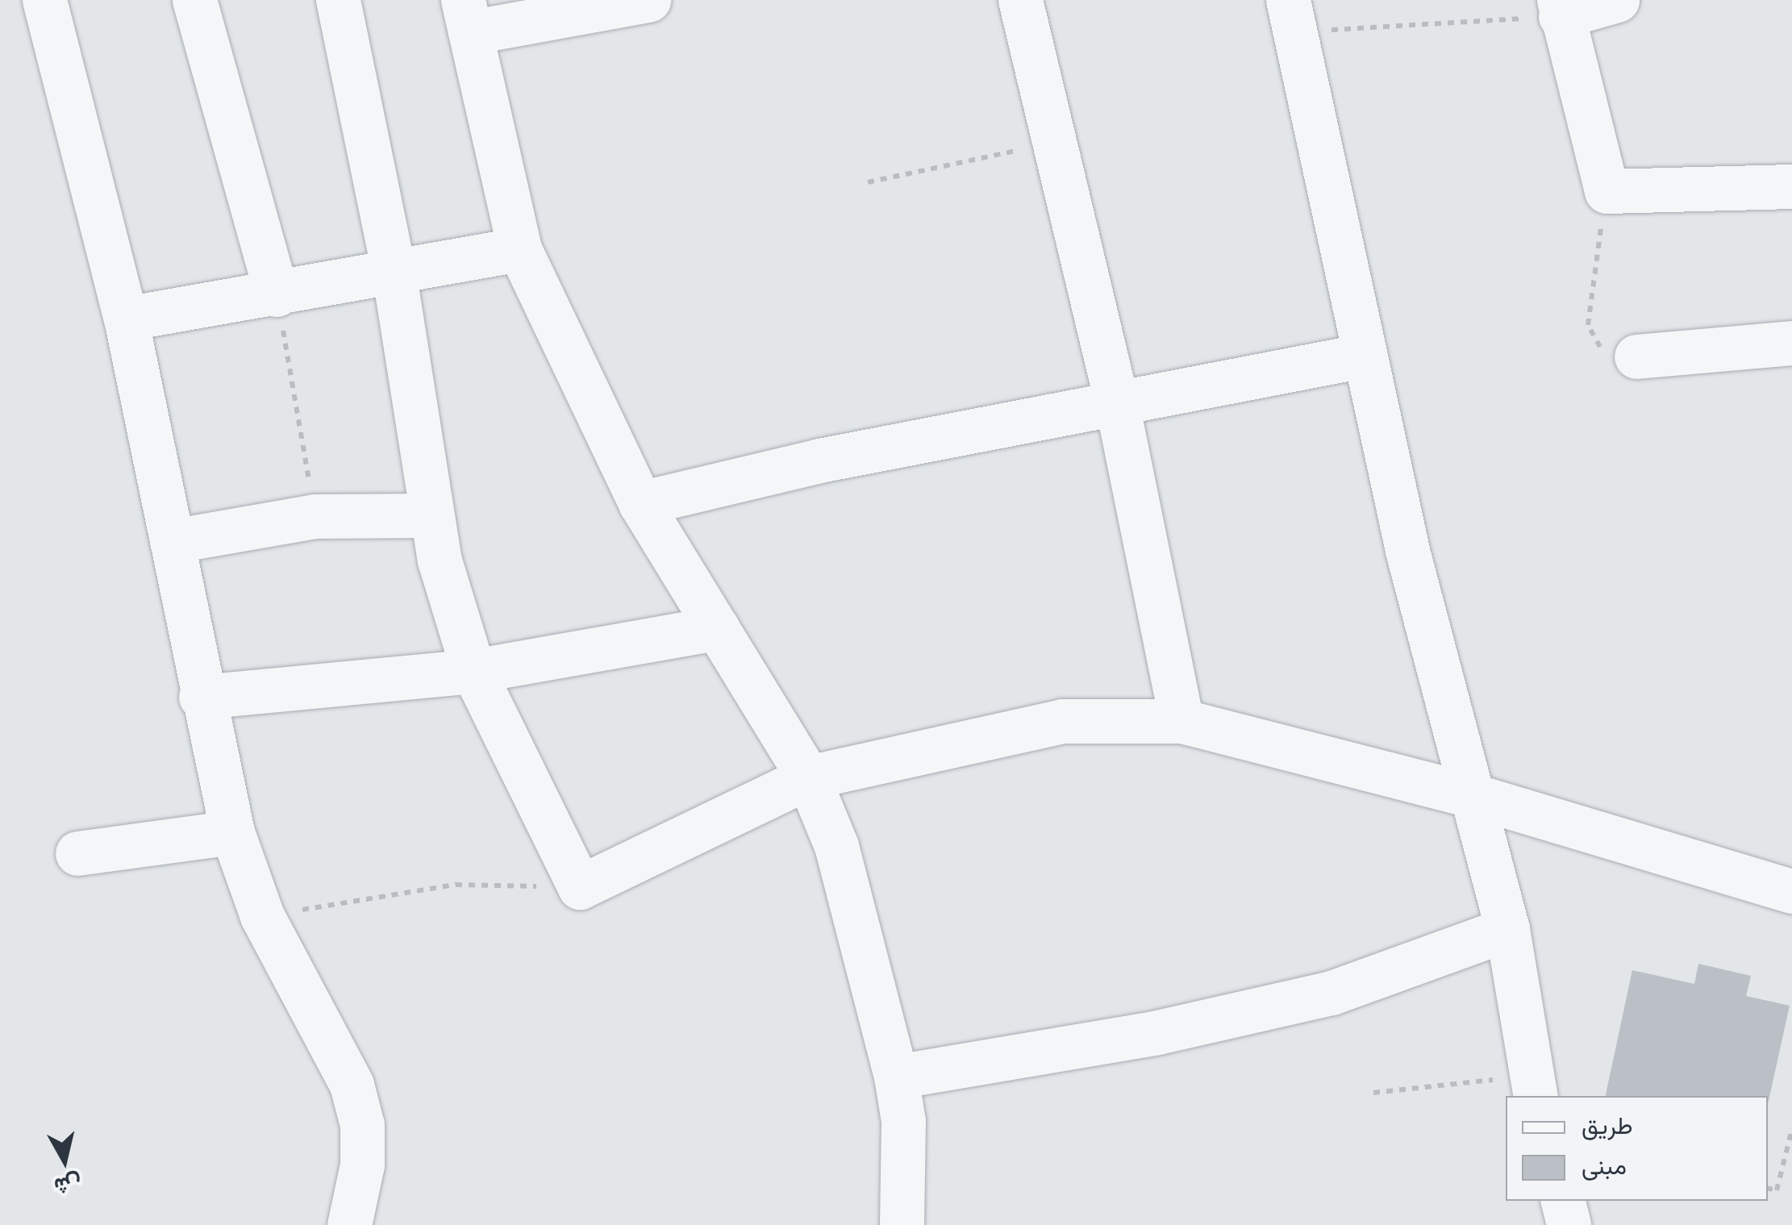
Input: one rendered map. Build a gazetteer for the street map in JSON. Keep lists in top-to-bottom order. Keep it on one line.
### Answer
{"legend":["طريق","مبنى"],"north":"bottom"}
